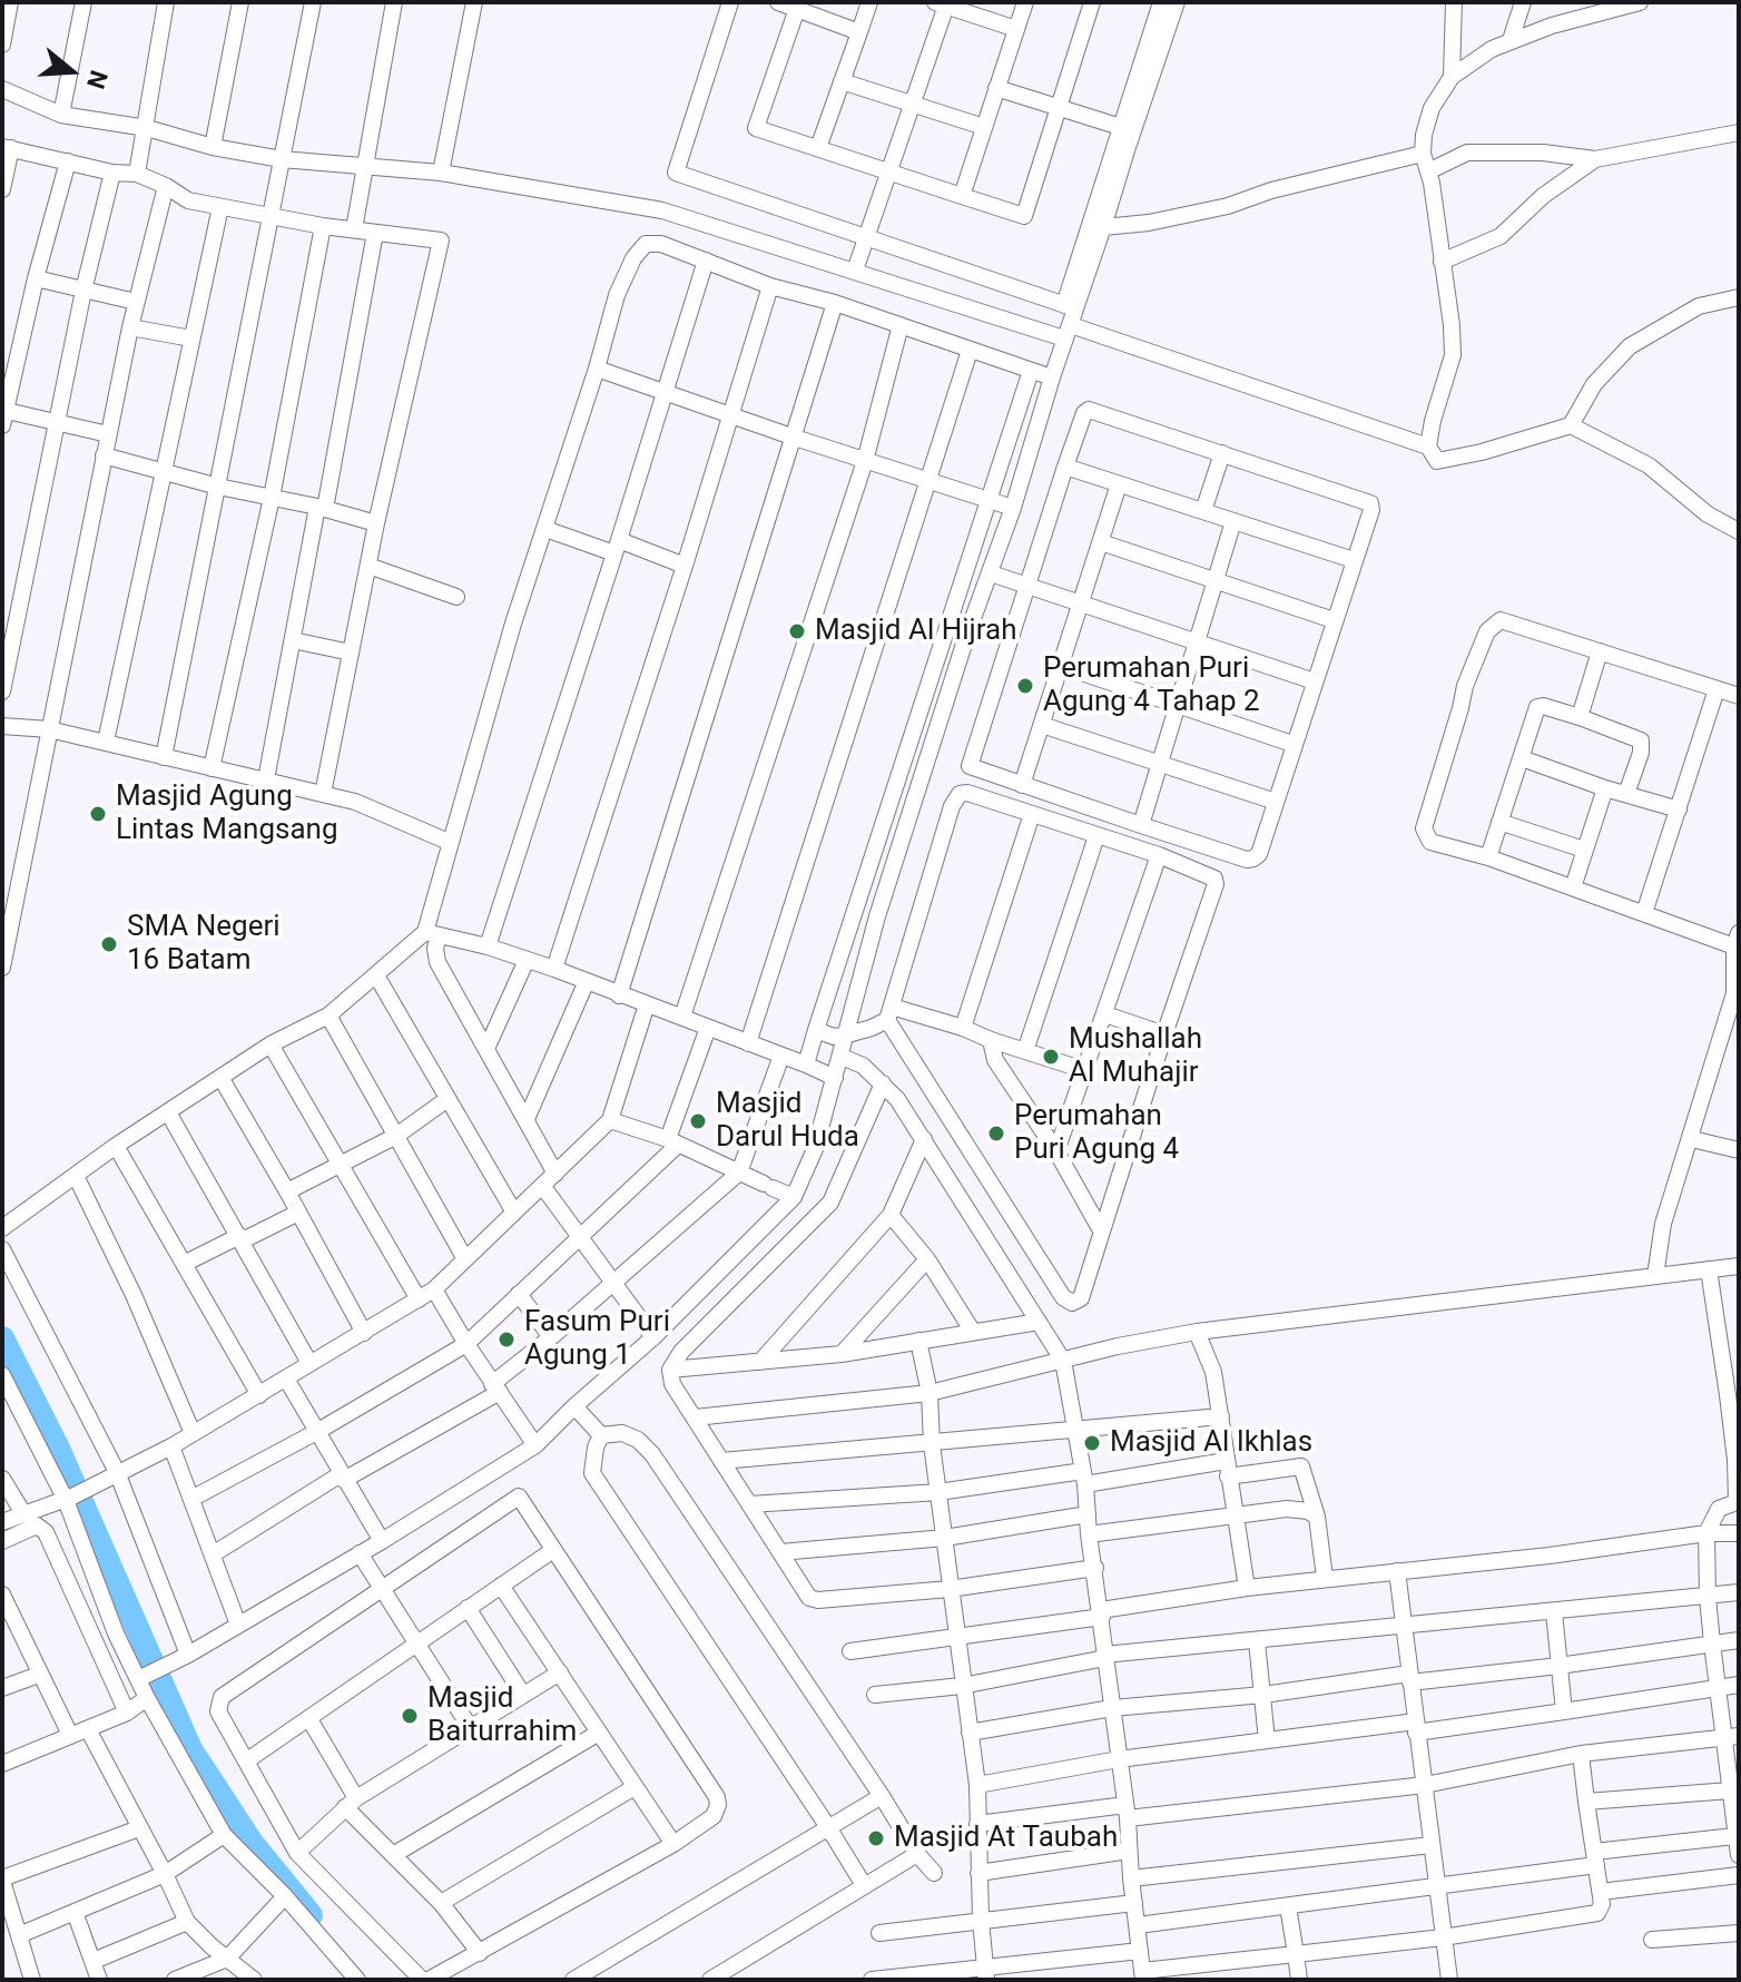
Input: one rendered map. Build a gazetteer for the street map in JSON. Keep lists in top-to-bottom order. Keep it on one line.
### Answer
{"places":["Masjid Al Hijrah","Perumahan Puri Agung 4 Tahap 2","Masjid Agung Lintas Mangsang","SMA Negeri 16 Batam","Mushallah Al Muhajir","Masjid Darul Huda","Perumahan Puri Agung 4","Fasum Puri Agung 1","Masjid Al Ikhlas","Masjid Baiturrahim","Masjid At Taubah"],"north":"right"}
